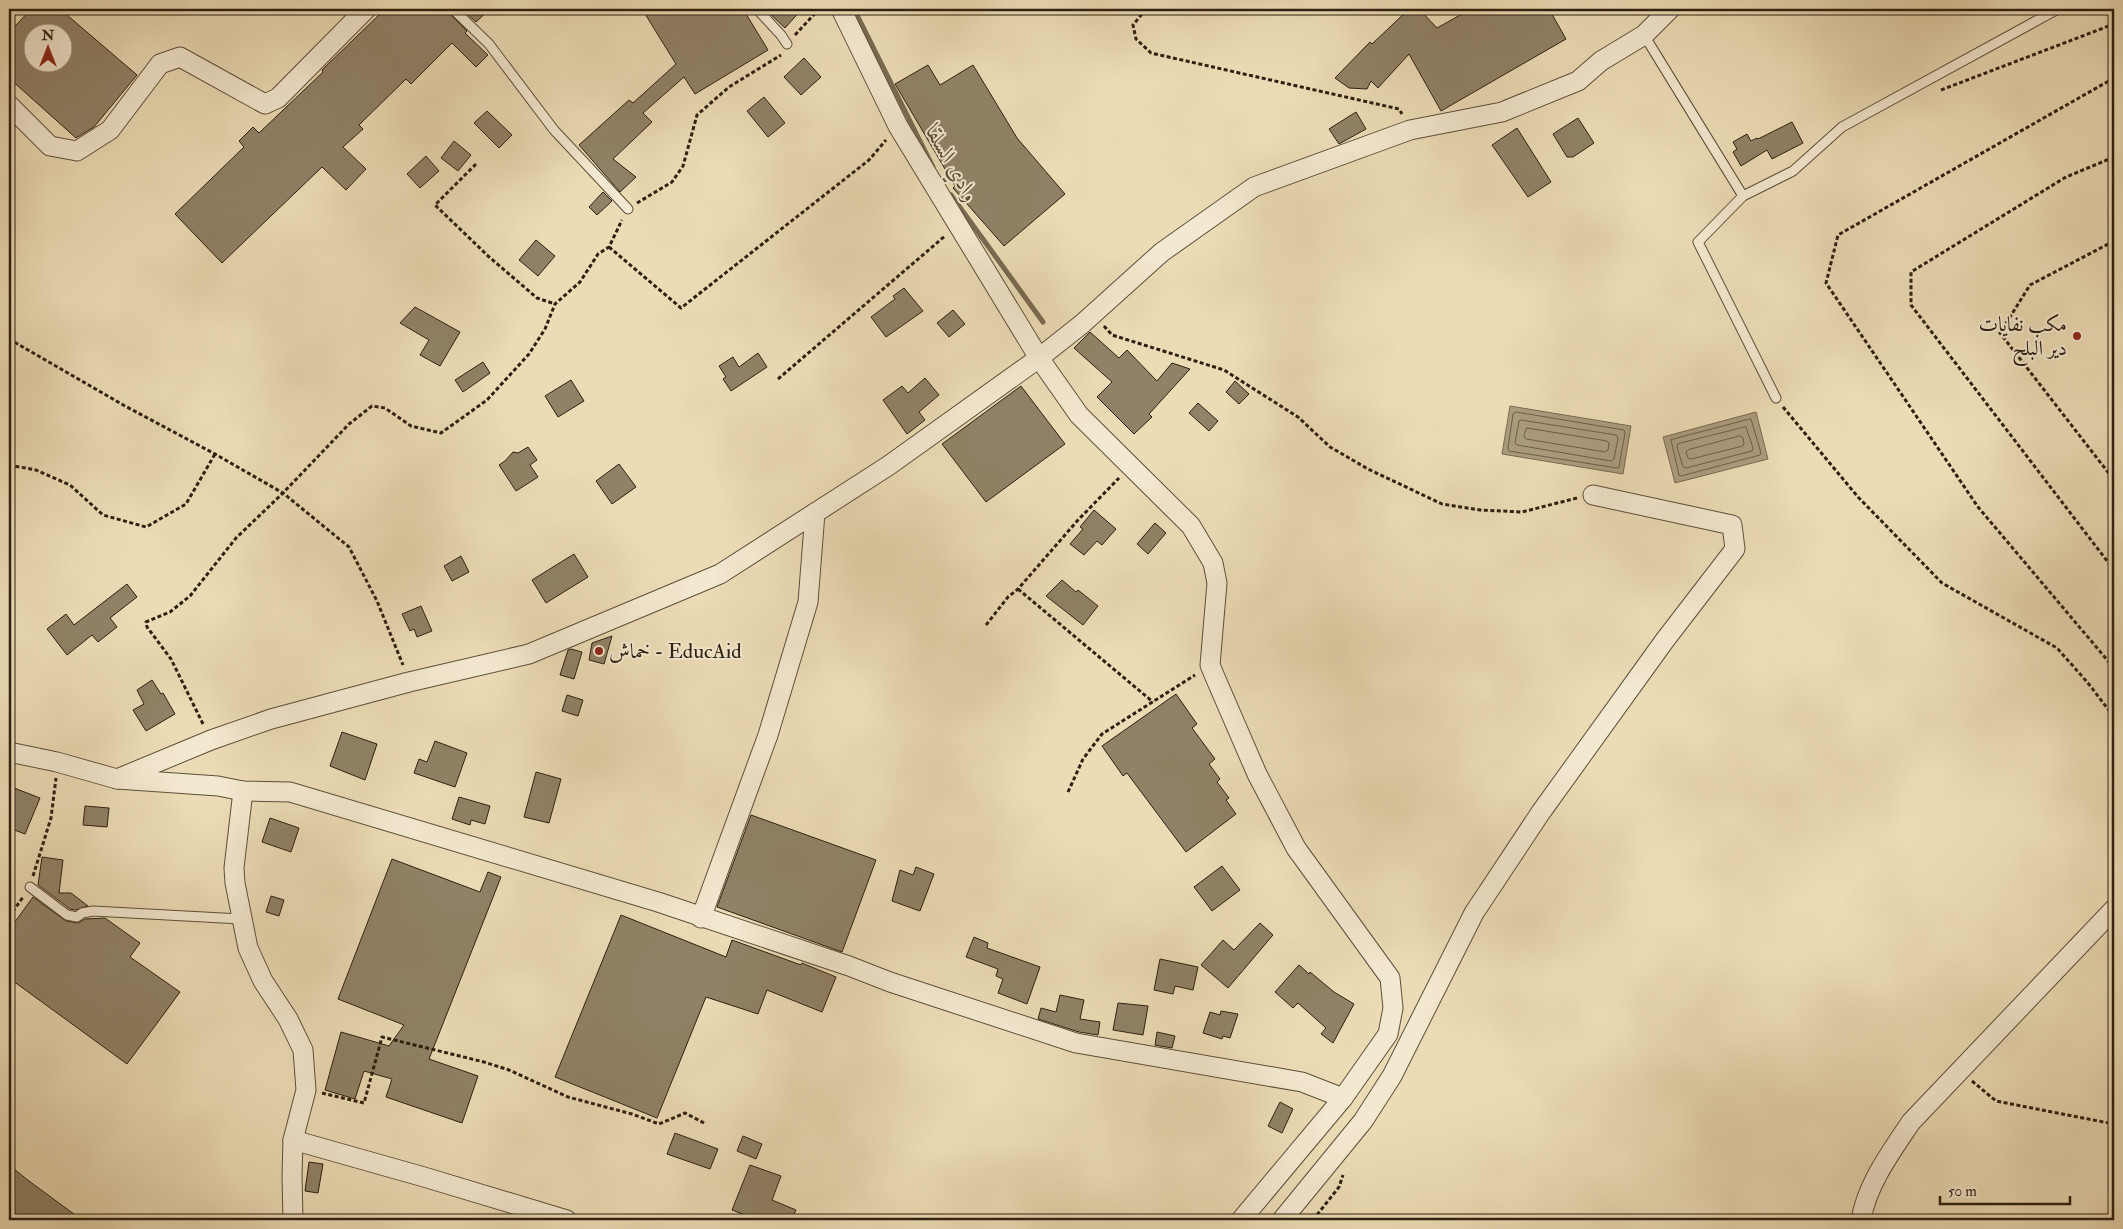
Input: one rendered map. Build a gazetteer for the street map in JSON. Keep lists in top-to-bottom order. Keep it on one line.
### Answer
{"water":["وادي السلقا"],"places":["مكب نفايات دير البلح","خماش - EducAid"],"scale_bar":"50 m","north":"top"}
